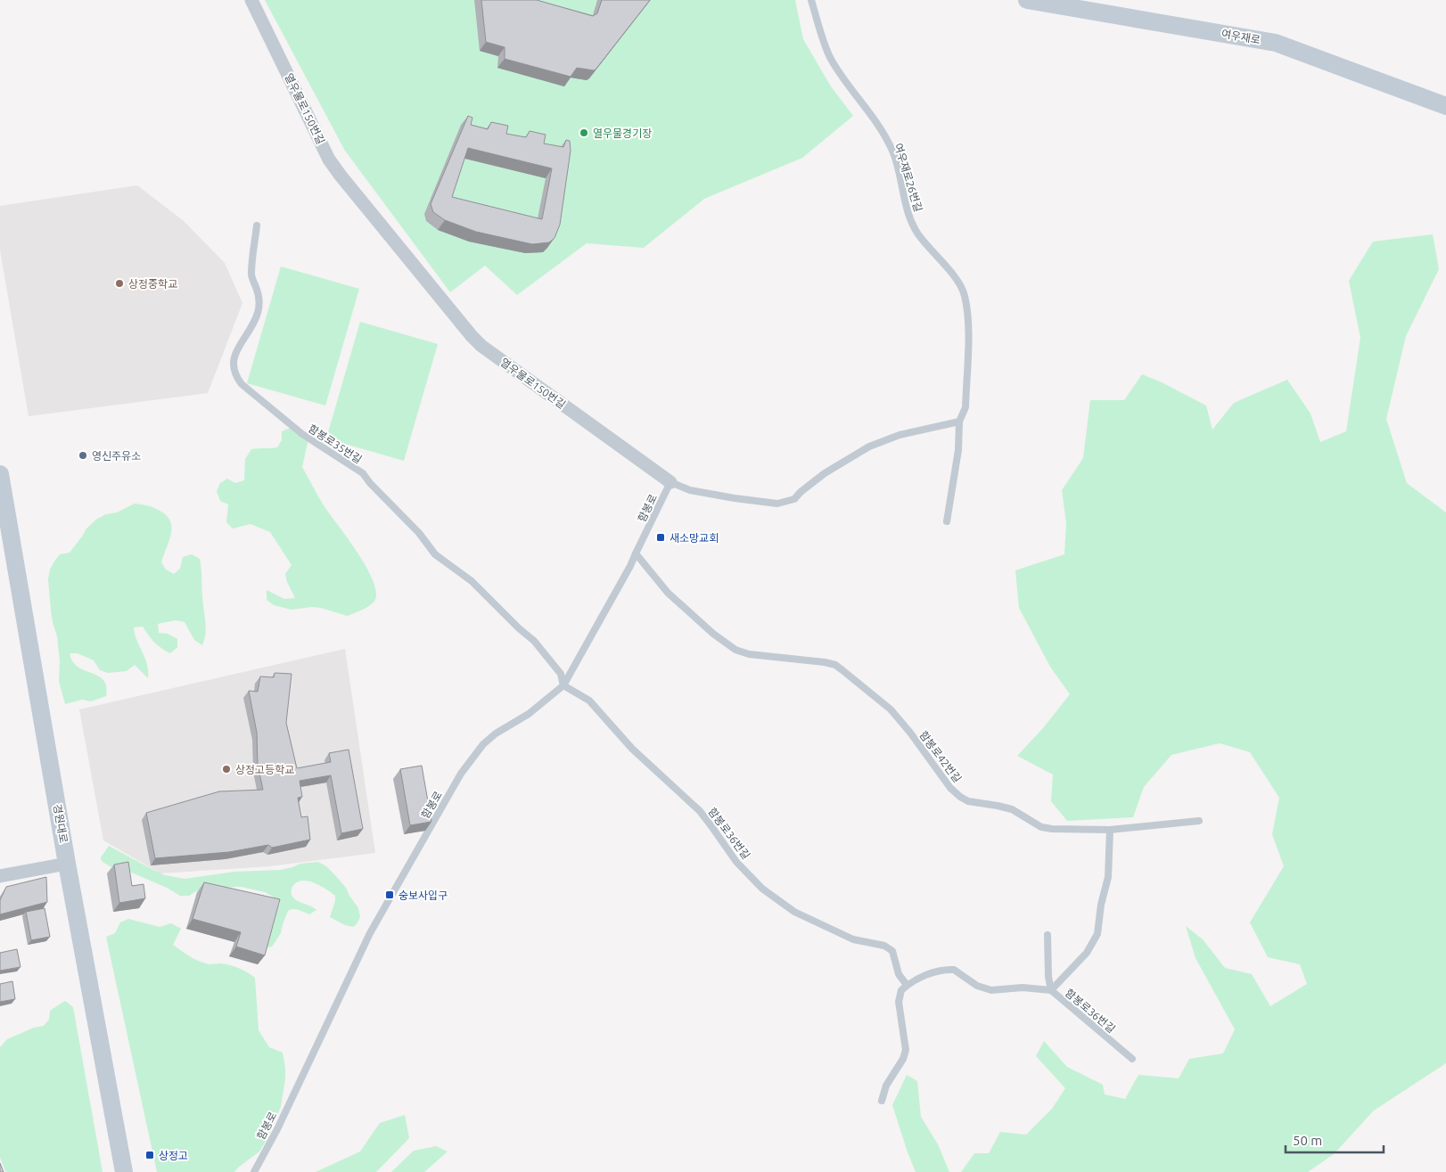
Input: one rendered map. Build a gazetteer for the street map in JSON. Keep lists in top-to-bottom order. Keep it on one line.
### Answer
{"streets":{"main road":["여우재로","경원대로"],"street":["열우물로150번길"],"lane":["여우재로26번길","함봉로35번길","함봉로","함봉로42번길","함봉로36번길"]},"crossings":[["열우물로150번길","여우재로26번길"],["열우물로150번길","함봉로"],["함봉로35번길","함봉로"],["함봉로35번길","함봉로36번길"],["함봉로","함봉로42번길"],["함봉로","함봉로36번길"]],"places":{"other":["열우물경기장","상정중학교","영신주유소","상정고등학교"],"transit":["새소망교회","숭보사입구","상정고"]},"scale_bar":"50 m"}
